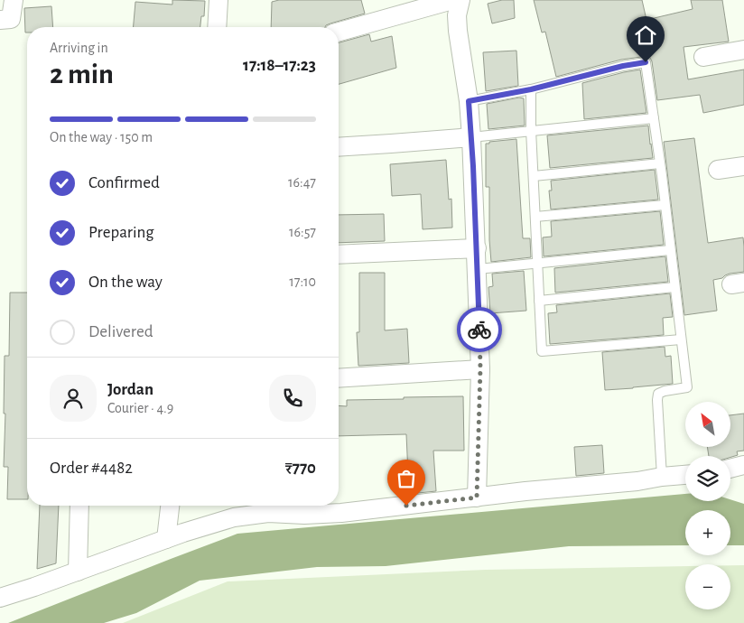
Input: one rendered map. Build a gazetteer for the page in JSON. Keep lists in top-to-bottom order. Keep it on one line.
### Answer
{"north":"top left","page":{"heading":["2 min","Arriving in","17:18–17:23"],"panel":["Jordan","Courier · 4.9","Order #4482","₹770"],"bar":"On the way · 150 m","list":[["Confirmed","16:47"],["Preparing","16:57"],["On the way","17:10"],"Delivered"],"map_buttons":["+","−"]}}
